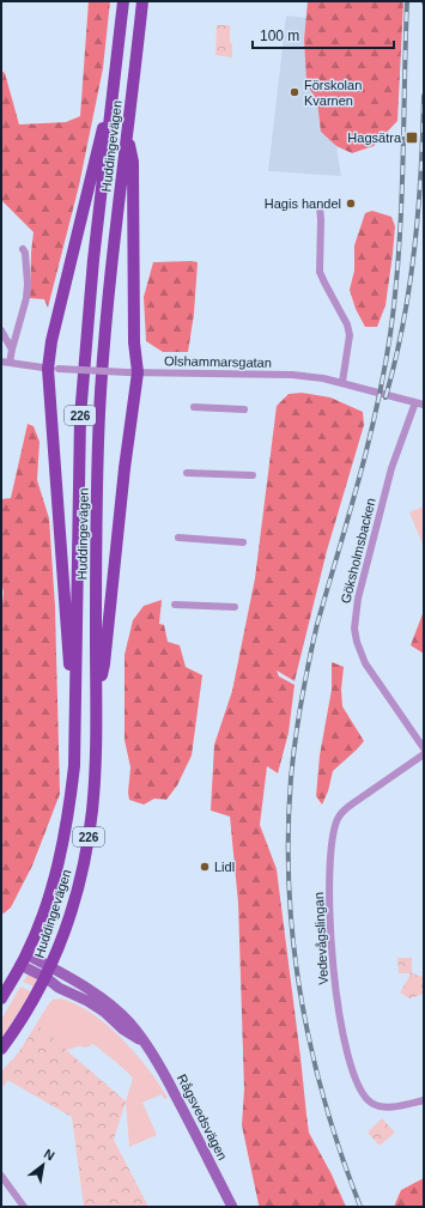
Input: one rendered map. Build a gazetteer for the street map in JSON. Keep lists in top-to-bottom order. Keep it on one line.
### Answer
{"streets":{"main road":["Huddingevägen","226"],"street":["Olshammarsgatan","Göksholmsbacken","Vedevågslingan","Rågsvedsvägen"]},"crossings":[["Huddingevägen","Rågsvedsvägen"],["Olshammarsgatan","Göksholmsbacken"]],"places":{"other":["Förskolan Kvarnen","Hagis handel","Lidl"],"transit":["Hagsätra"]},"scale_bar":"100 m","north":"top right"}
